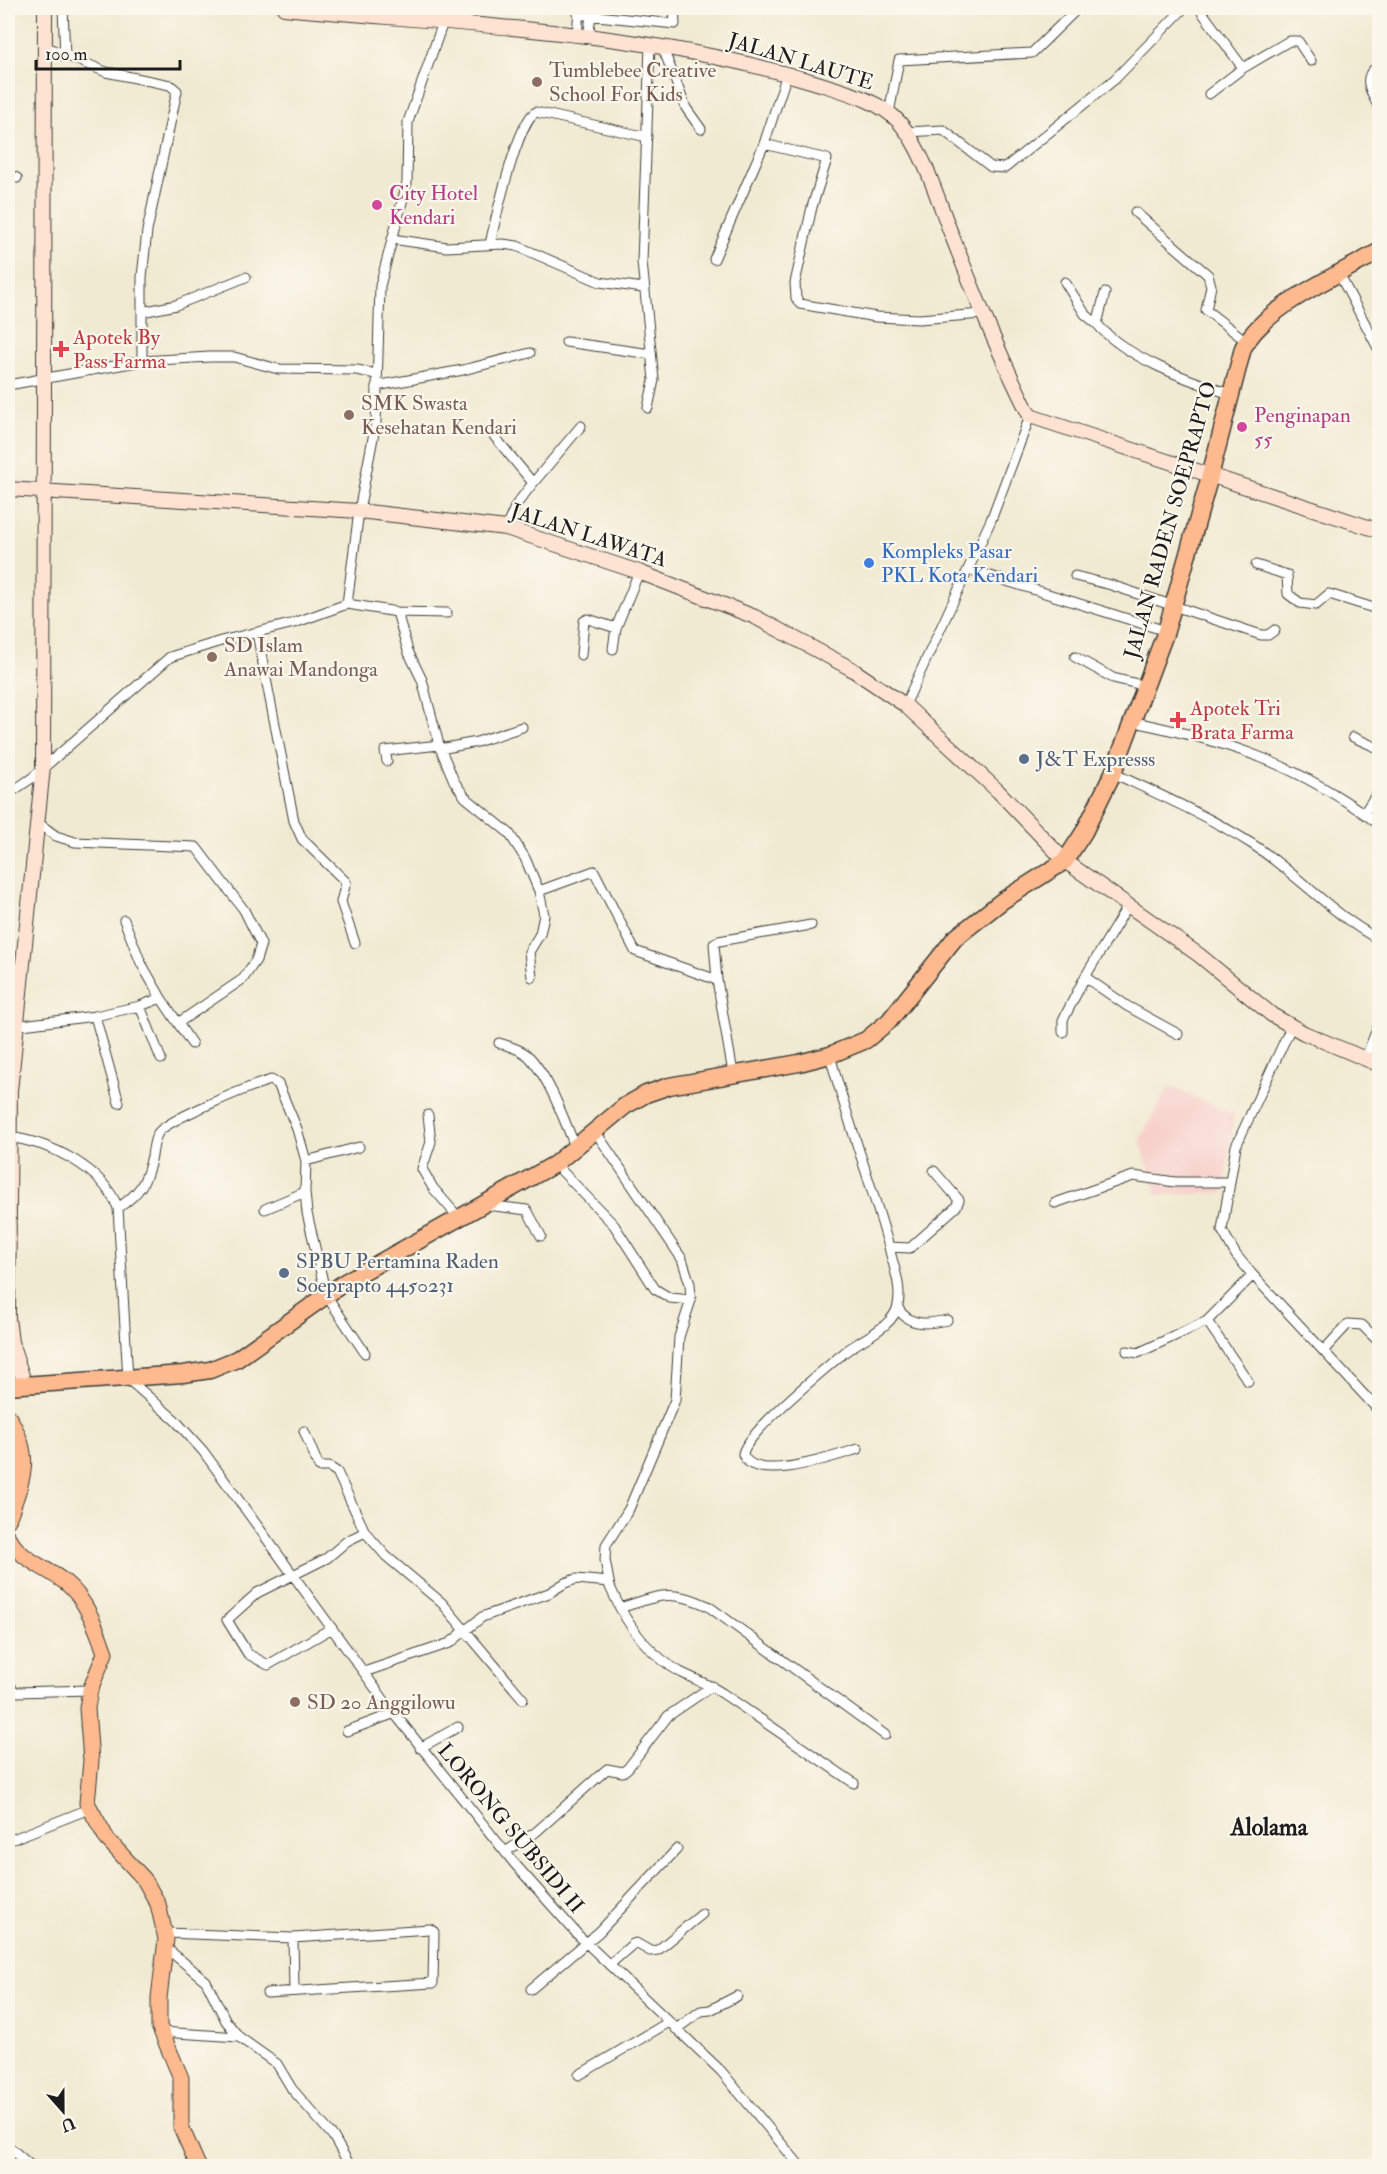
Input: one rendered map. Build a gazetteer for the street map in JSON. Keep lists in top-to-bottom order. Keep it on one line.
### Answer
{"streets":{"highway":["JALAN RADEN SOEPRAPTO"],"street":["JALAN LAUTE","JALAN LAWATA","LORONG SUBSIDI II"]},"crossings":[["JALAN RADEN SOEPRAPTO","JALAN LAWATA"],["JALAN RADEN SOEPRAPTO","LORONG SUBSIDI II"]],"districts":["Alolama"],"places":{"other":["Tumblebee Creative School For Kids","City Hotel Kendari","SMK Swasta Kesehatan Kendari","Penginapan 55","Kompleks Pasar PKL Kota Kendari","SD Islam Anawai Mandonga","J&T Expresss","SPBU Pertamina Raden Soeprapto 4450231","SD 20 Anggilowu"],"health":["Apotek By Pass Farma","Apotek Tri Brata Farma"]},"scale_bar":"100 m","north":"bottom"}
